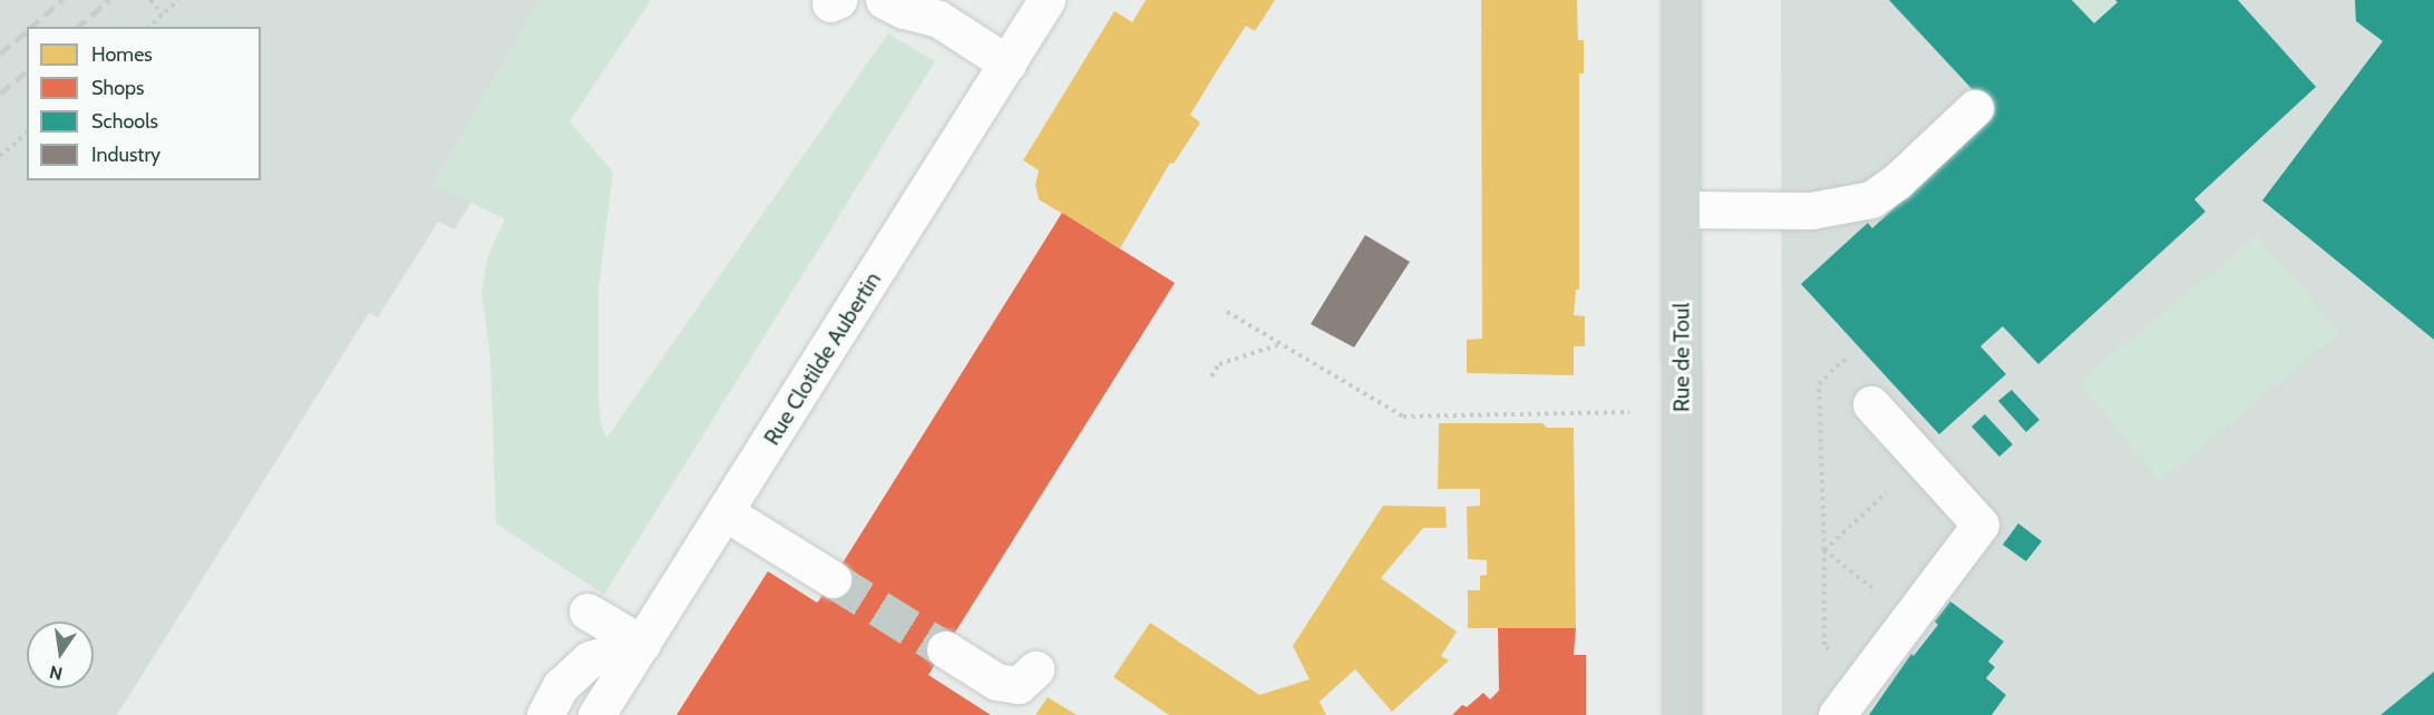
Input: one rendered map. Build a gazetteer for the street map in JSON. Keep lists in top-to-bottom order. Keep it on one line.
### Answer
{"streets":{"main road":["Rue de Toul"],"street":["Rue Clotilde Aubertin"]},"legend":["Homes","Shops","Schools","Industry"],"north":"bottom"}
